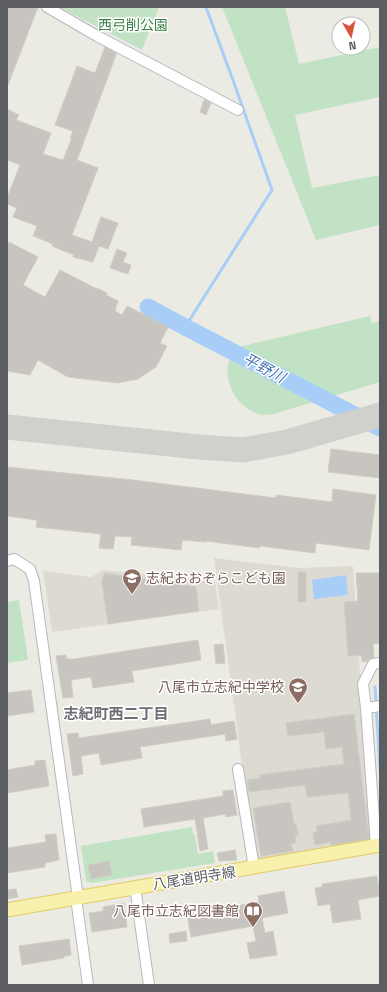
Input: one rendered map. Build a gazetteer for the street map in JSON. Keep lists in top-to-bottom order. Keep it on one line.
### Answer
{"streets":{"main road":["八尾道明寺線"]},"districts":["志紀町西二丁目"],"water":["平野川"],"parks":["西弓削公園"],"places":{"school or university":["志紀おおぞらこども園","八尾市立志紀中学校"],"library":["八尾市立志紀図書館"]},"north":"bottom"}
